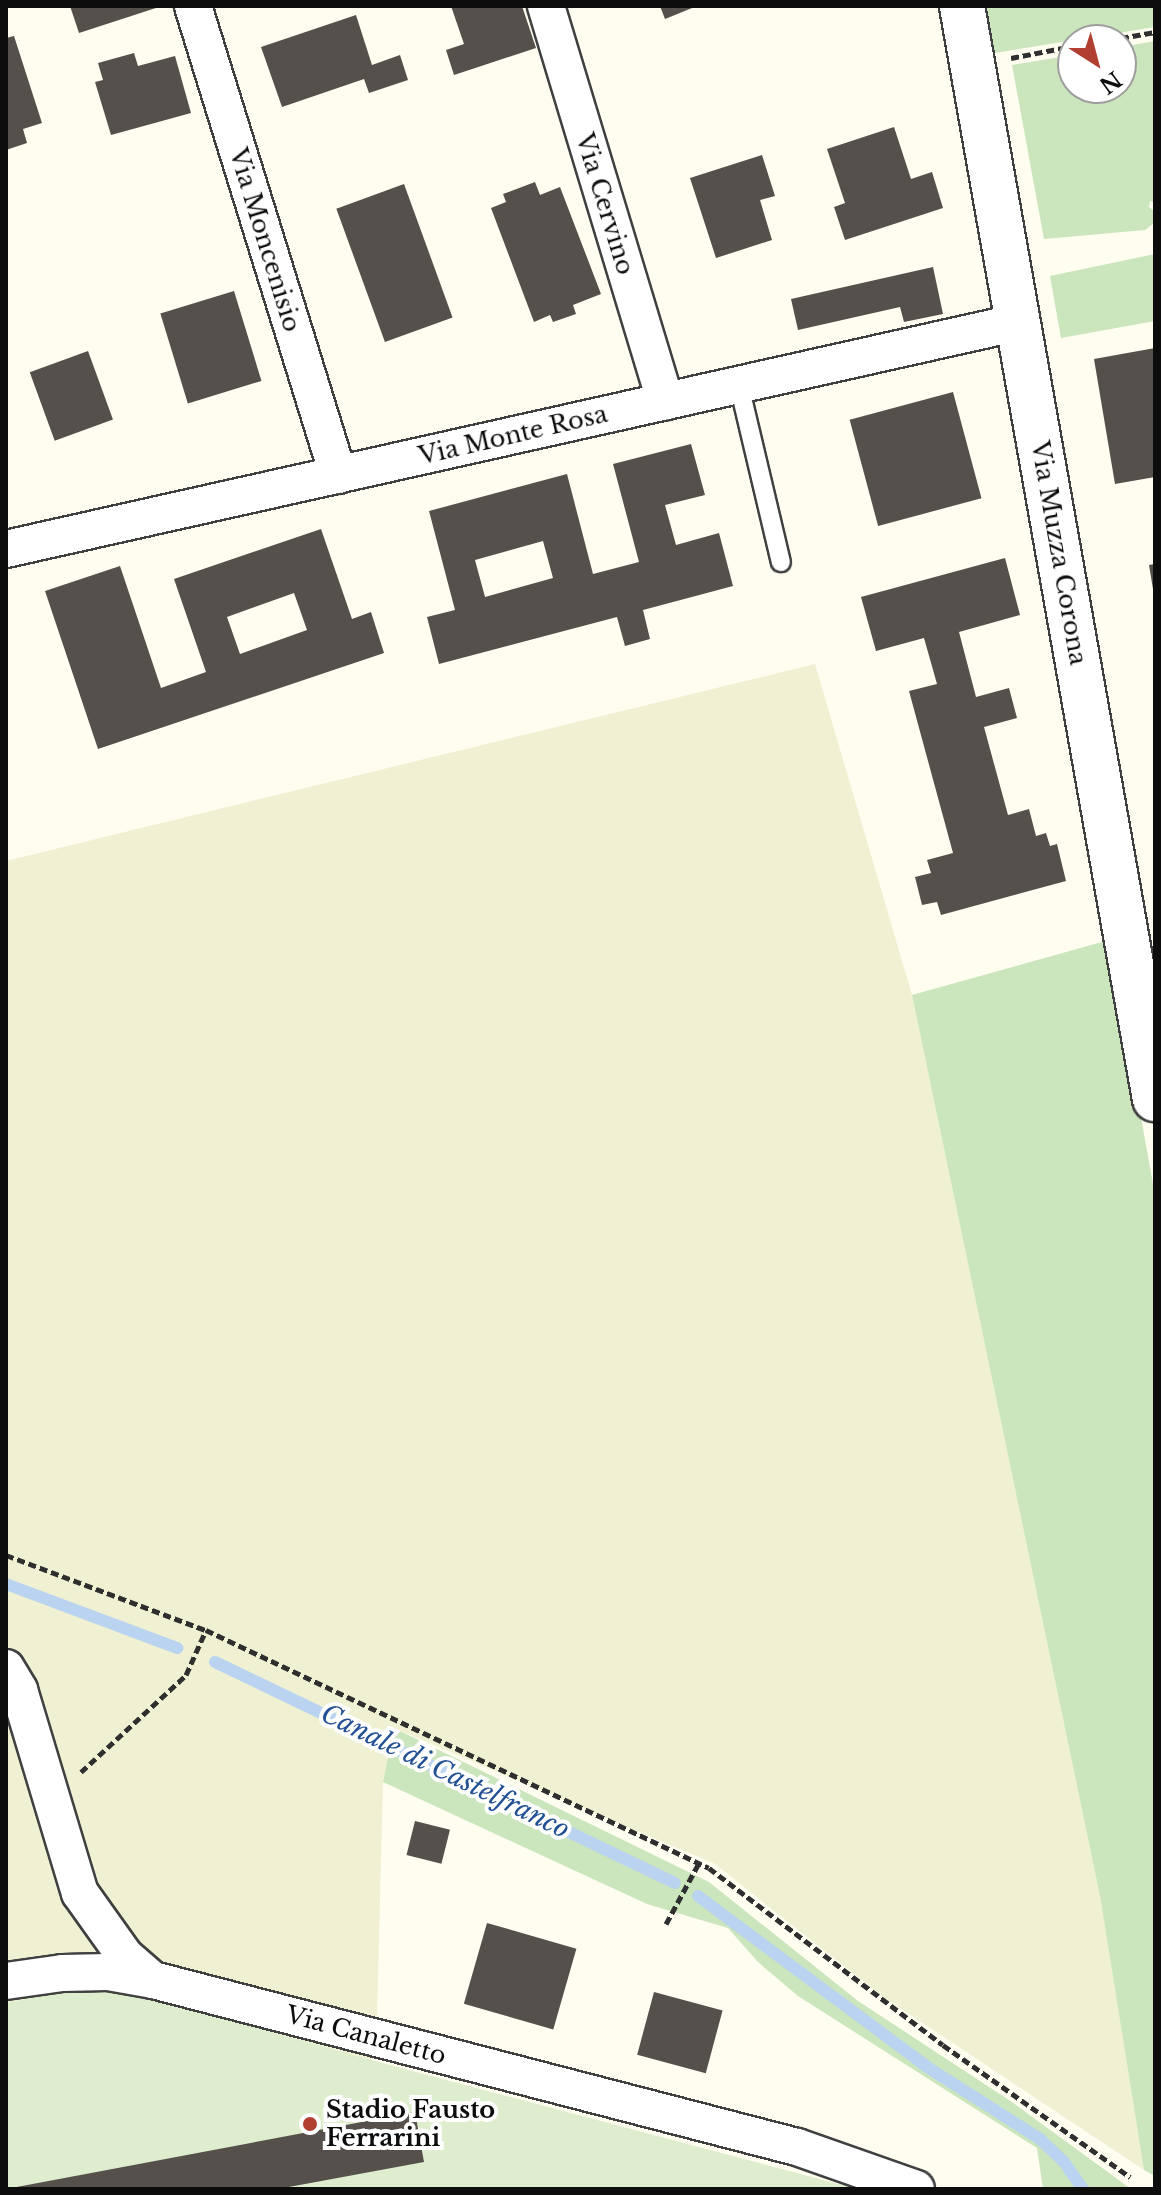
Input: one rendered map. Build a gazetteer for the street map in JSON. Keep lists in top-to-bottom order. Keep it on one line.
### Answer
{"streets":{"street":["Via Cervino","Via Moncenisio","Via Monte Rosa","Via Muzza Corona","Via Canaletto"]},"crossings":[["Via Cervino","Via Monte Rosa"],["Via Moncenisio","Via Monte Rosa"],["Via Monte Rosa","Via Muzza Corona"]],"water":["Canale di Castelfranco"],"places":["Stadio Fausto Ferrarini"],"north":"bottom right"}
